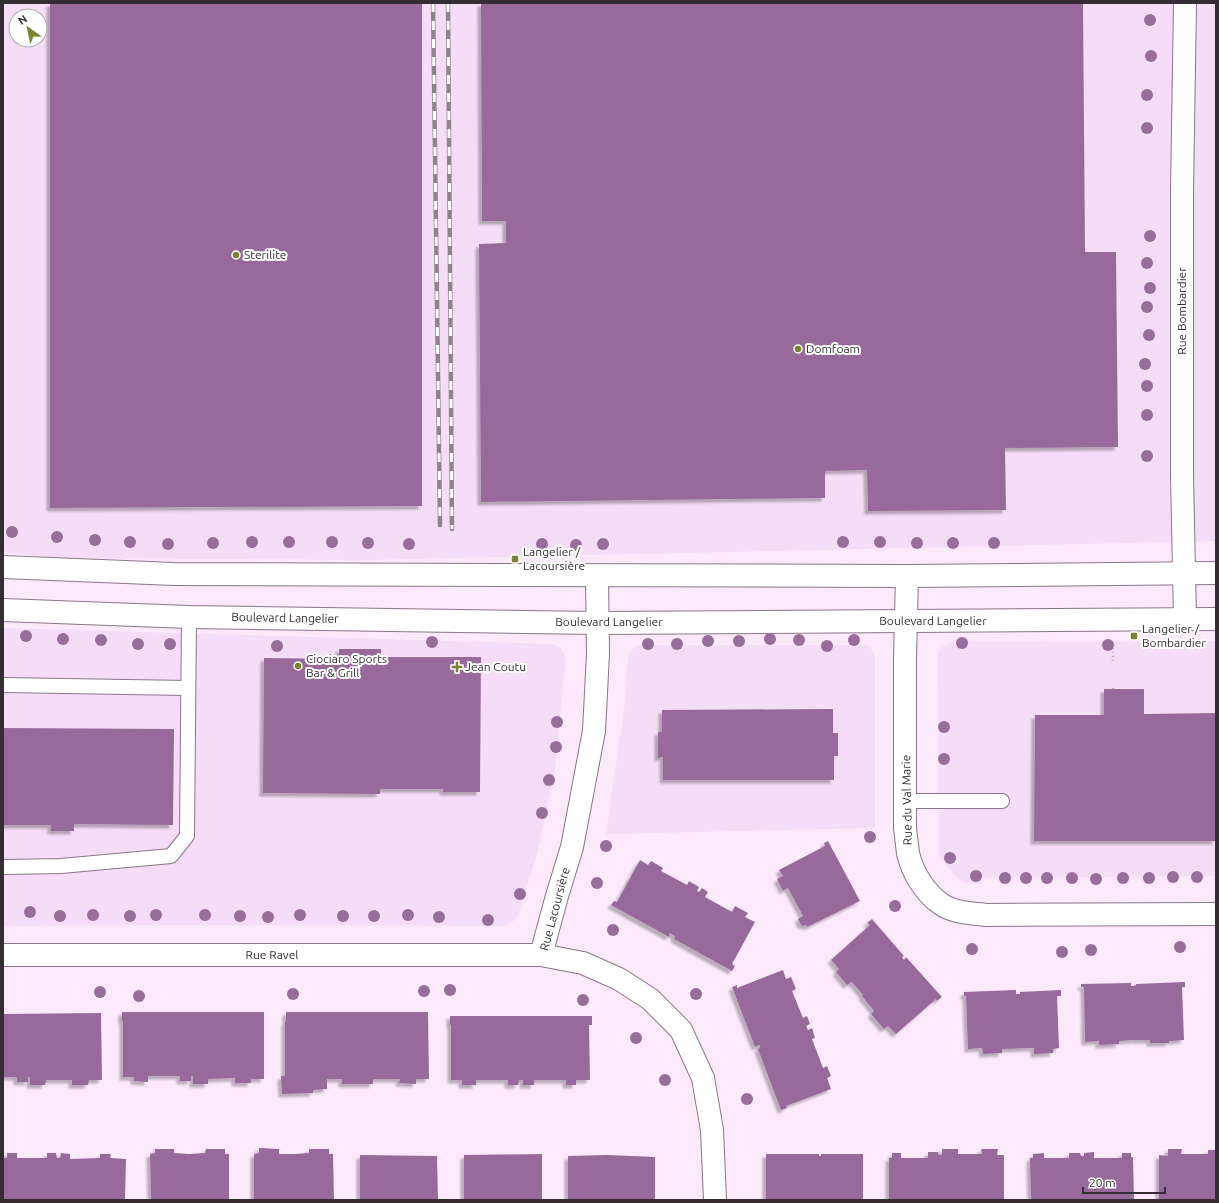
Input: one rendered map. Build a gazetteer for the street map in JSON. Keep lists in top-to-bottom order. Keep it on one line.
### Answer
{"streets":{"street":["Rue Bombardier","Boulevard Langelier","Rue du Val Marie","Rue Lacoursière","Rue Ravel"]},"crossings":[["Rue Bombardier","Boulevard Langelier"],["Boulevard Langelier","Rue du Val Marie"],["Boulevard Langelier","Rue Lacoursière"],["Rue Lacoursière","Rue Ravel"]],"places":{"other":["Sterilite","Domfoam","Ciociaro Sports Bar & Grill"],"transit":["Langelier / Lacoursière","Langelier / Bombardier"],"health":["Jean Coutu"]},"scale_bar":"20 m","north":"top left"}
